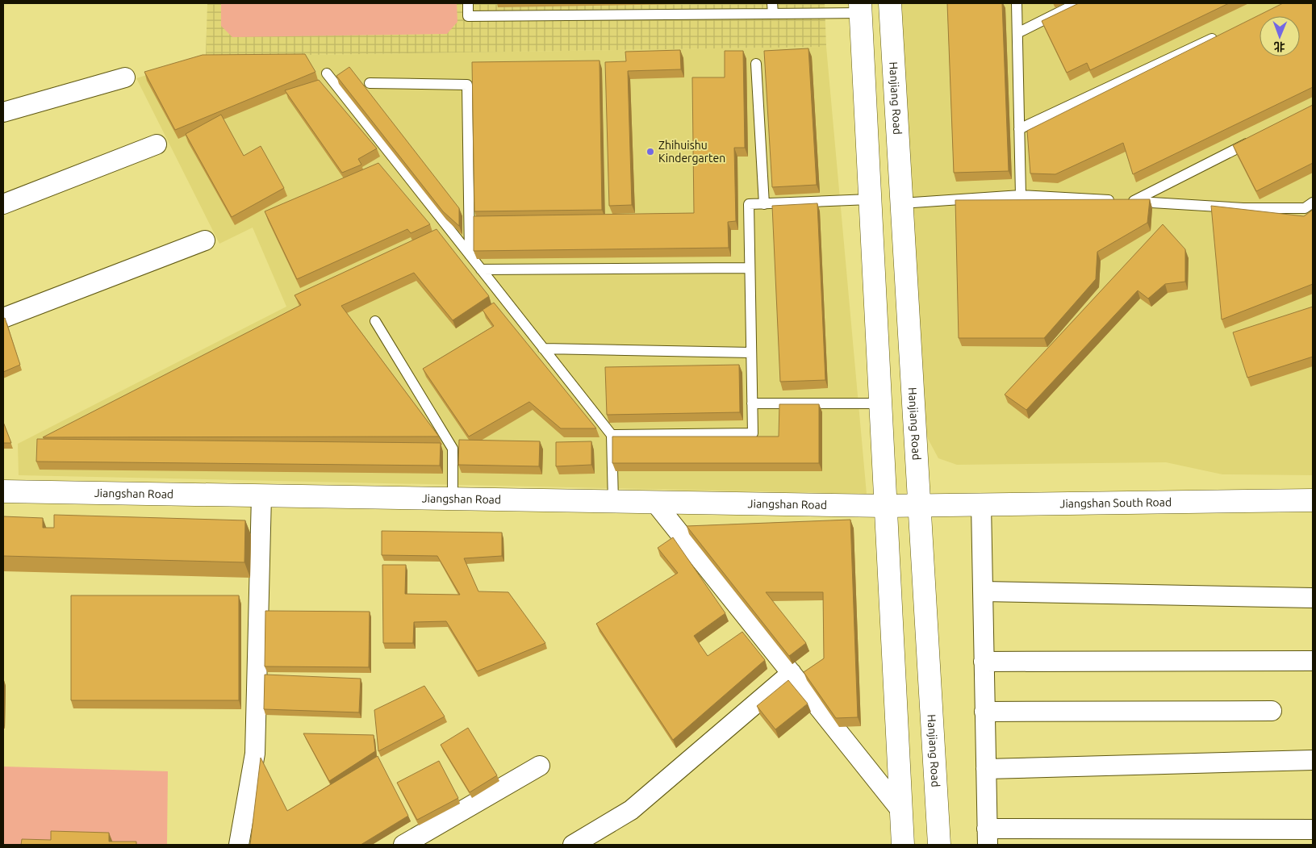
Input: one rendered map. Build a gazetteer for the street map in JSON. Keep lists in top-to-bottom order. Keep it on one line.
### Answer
{"streets":{"main road":["Hanjiang Road","Jiangshan Road","Jiangshan South Road"]},"crossings":[["Hanjiang Road","Jiangshan Road"],["Hanjiang Road","Jiangshan South Road"],["Jiangshan Road","Jiangshan South Road"]],"places":["Zhihuishu Kindergarten"],"north":"bottom"}
